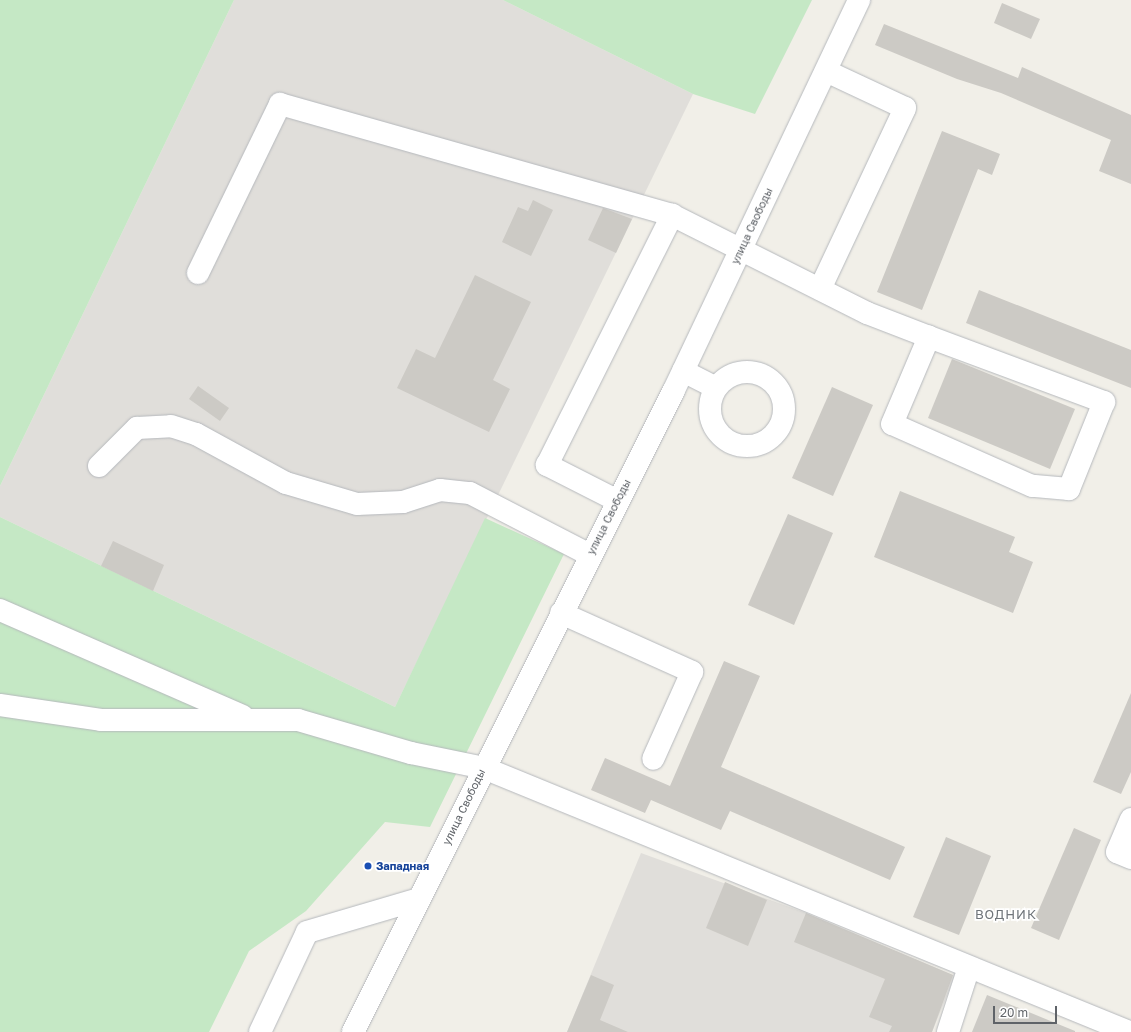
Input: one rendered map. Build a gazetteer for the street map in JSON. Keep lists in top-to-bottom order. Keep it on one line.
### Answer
{"streets":{"street":["улица Свободы"]},"districts":["ВОДНИК"],"places":["Западная"],"scale_bar":"20 m"}
